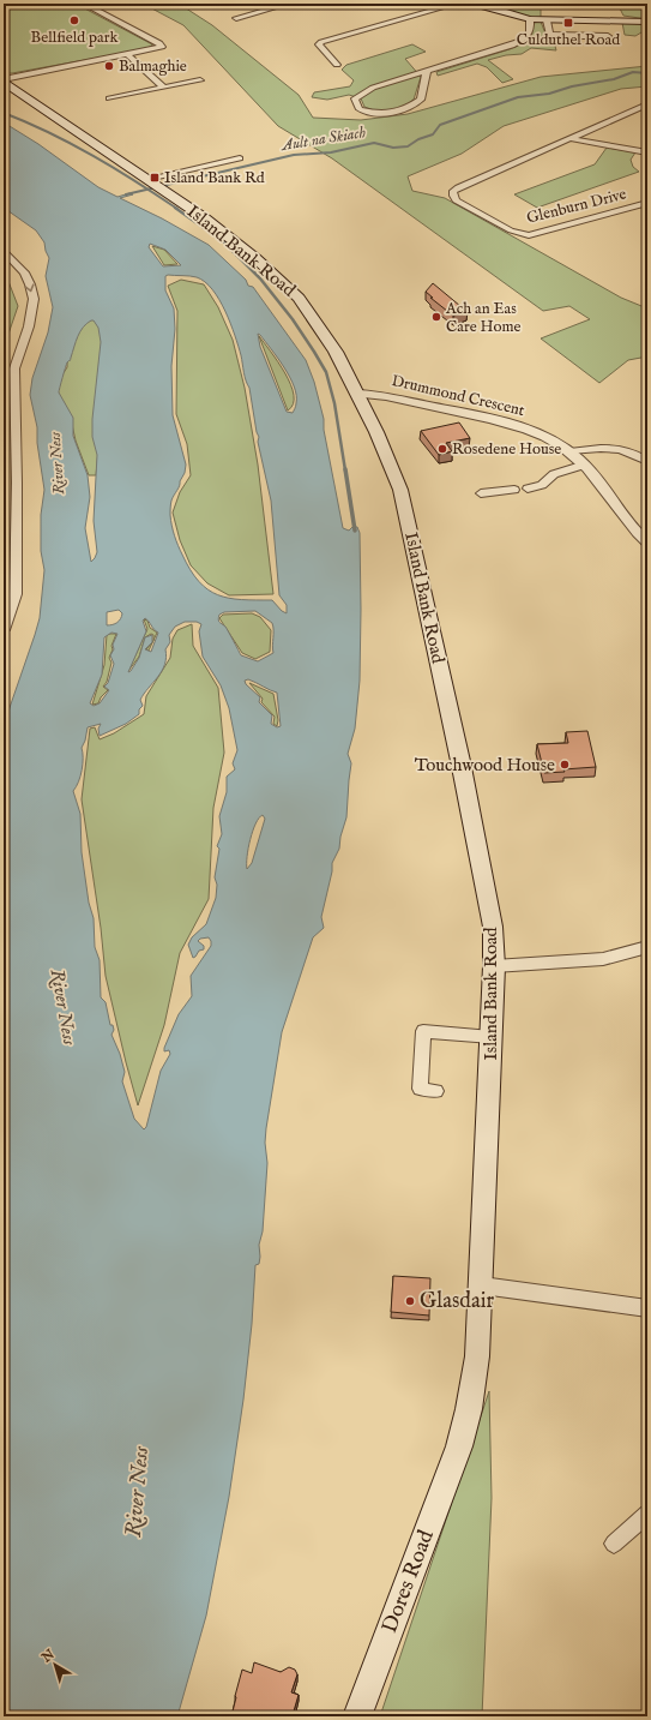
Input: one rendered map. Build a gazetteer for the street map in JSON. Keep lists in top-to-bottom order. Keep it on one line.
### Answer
{"streets":{"main road":["Island Bank Road","Dores Road"],"street":["Glenburn Drive","Drummond Crescent"]},"crossings":[["Island Bank Road","Drummond Crescent"],["Island Bank Road","Dores Road"]],"water":["Ault na Skiach","River Ness"],"places":{"other":["Bellfield park","Balmaghie","Ach an Eas Care Home","Rosedene House","Touchwood House","Glasdair"],"transit":["Culduthel Road","Island Bank Rd"]},"north":"top left"}
